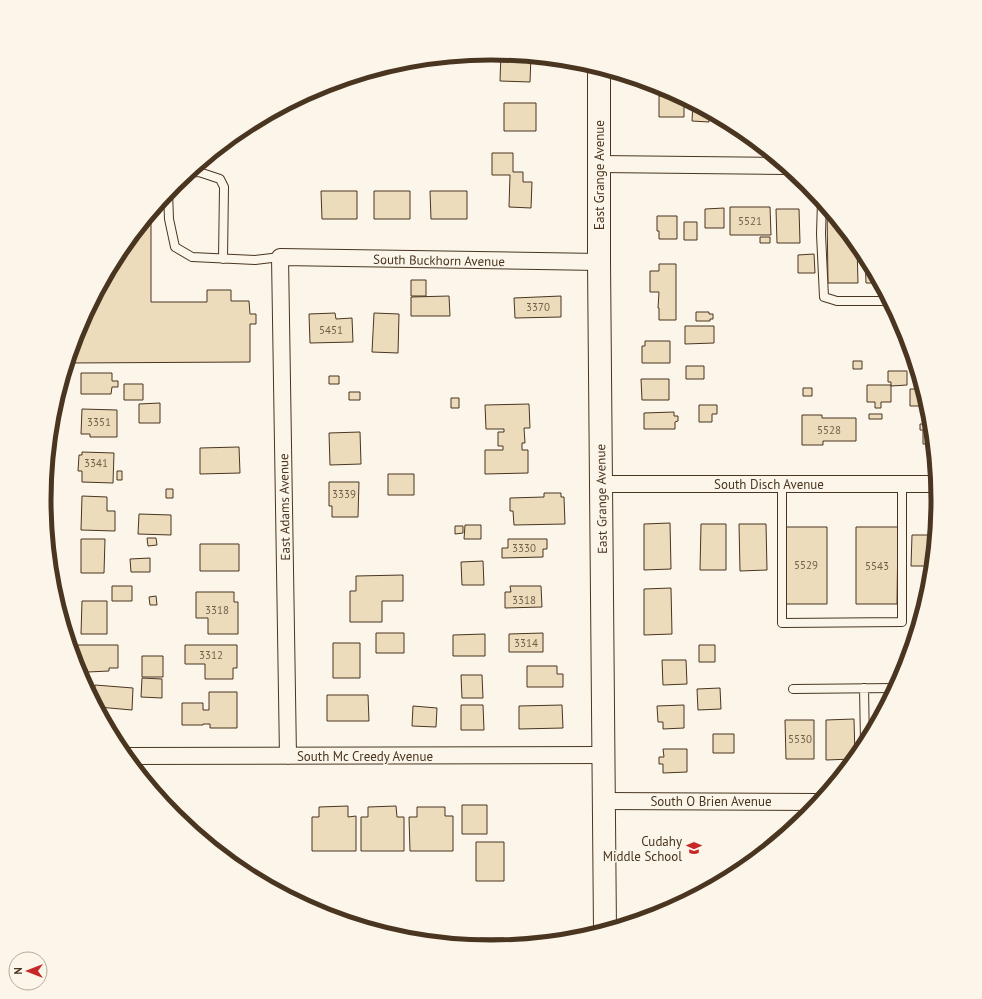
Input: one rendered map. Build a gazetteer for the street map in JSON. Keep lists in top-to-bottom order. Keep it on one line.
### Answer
{"streets":{"street":["East Grange Avenue","South Buckhorn Avenue","South Disch Avenue","East Adams Avenue","South Mc Creedy Avenue","South O Brien Avenue"]},"crossings":[["East Grange Avenue","South Buckhorn Avenue"],["East Grange Avenue","South Disch Avenue"],["East Grange Avenue","South Mc Creedy Avenue"],["East Grange Avenue","South O Brien Avenue"],["South Buckhorn Avenue","East Adams Avenue"],["East Adams Avenue","South Mc Creedy Avenue"]],"places":{"school or university":["Cudahy Middle School"]},"house_numbers":["5521","3370","5451","3351","5528","3341","3339","3330","5529","5543","3318","3318","3314","3312","5530"],"north":"left"}
